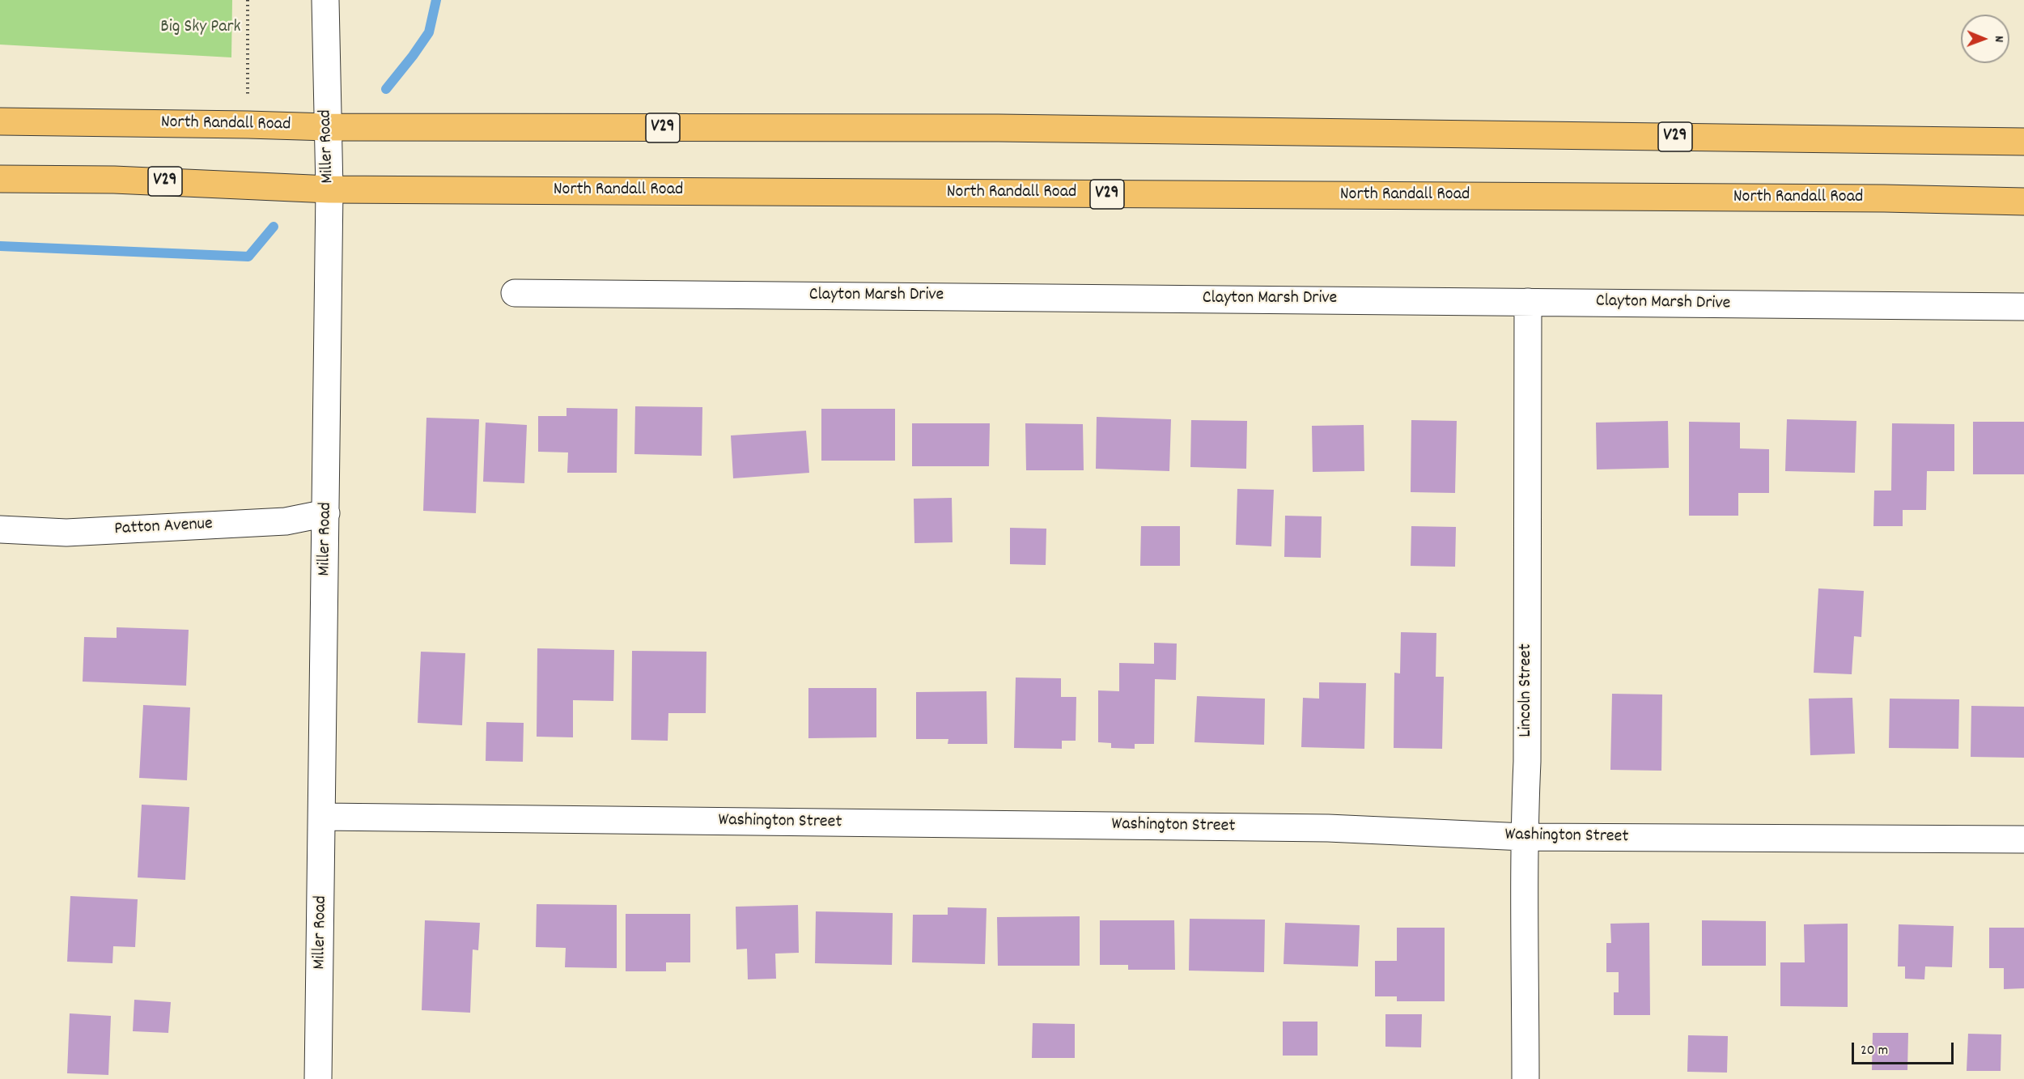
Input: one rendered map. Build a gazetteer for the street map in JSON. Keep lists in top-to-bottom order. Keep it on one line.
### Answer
{"streets":{"main road":["North Randall Road","V29"],"street":["Miller Road","Clayton Marsh Drive","Patton Avenue","Lincoln Street","Washington Street"]},"crossings":[["North Randall Road","Miller Road"],["Miller Road","Patton Avenue"],["Miller Road","Washington Street"],["Clayton Marsh Drive","Lincoln Street"],["Lincoln Street","Washington Street"]],"parks":["Big Sky Park"],"scale_bar":"20 m","north":"right"}
